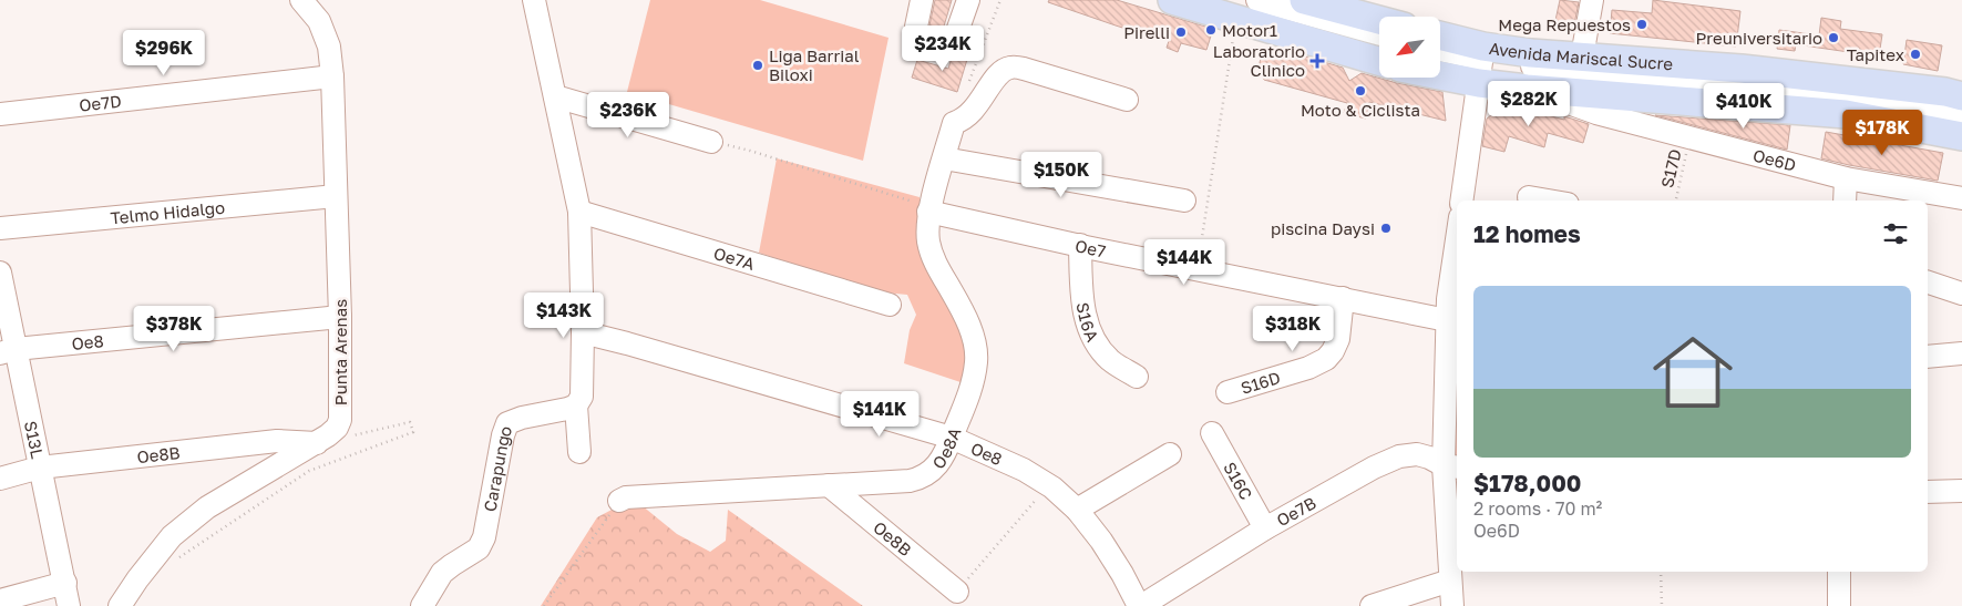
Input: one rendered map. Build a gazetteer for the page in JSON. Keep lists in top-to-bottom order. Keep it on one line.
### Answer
{"streets":{"main road":["Avenida Mariscal Sucre"],"street":["Oe7D","Oe6D","Telmo Hidalgo","Oe7","Oe7A","S16A","Oe8","Punta Arenas","S16D","S13L","Oe8A","Oe8B","Carapungo","S16C","Oe7B"],"path":["S17D"]},"crossings":[["Avenida Mariscal Sucre","Oe6D"],["Oe7D","Punta Arenas"],["Oe6D","S17D"],["Telmo Hidalgo","Punta Arenas"],["Oe7","S16A"],["Oe7","S16D"],["Oe7","Oe8A"],["Oe8","Punta Arenas"],["Oe8","S13L"],["Oe8","Oe8A"],["Oe8","Oe7B"],["Punta Arenas","Oe8B"],["S13L","Oe8B"],["Oe8A","Oe8B"],["S16C","Oe7B"]],"places":{"other":["Mega Repuestos","Motor1","Pirelli","Preuniversitario","Tapitex","Liga Barrial Biloxi","Moto & Ciclista","piscina Daysi"],"health":["Laboratorio Clinico"]},"north":"bottom left","page":{"price":["$234K","$296K","$282K","$410K","$236K","$178K","$150K","$144K","$143K","$378K","$318K","$141K"],"heading":"12 homes","list":[{"name":"$178,000","note":"2 rooms · 70 m² · Oe6D"}]}}
